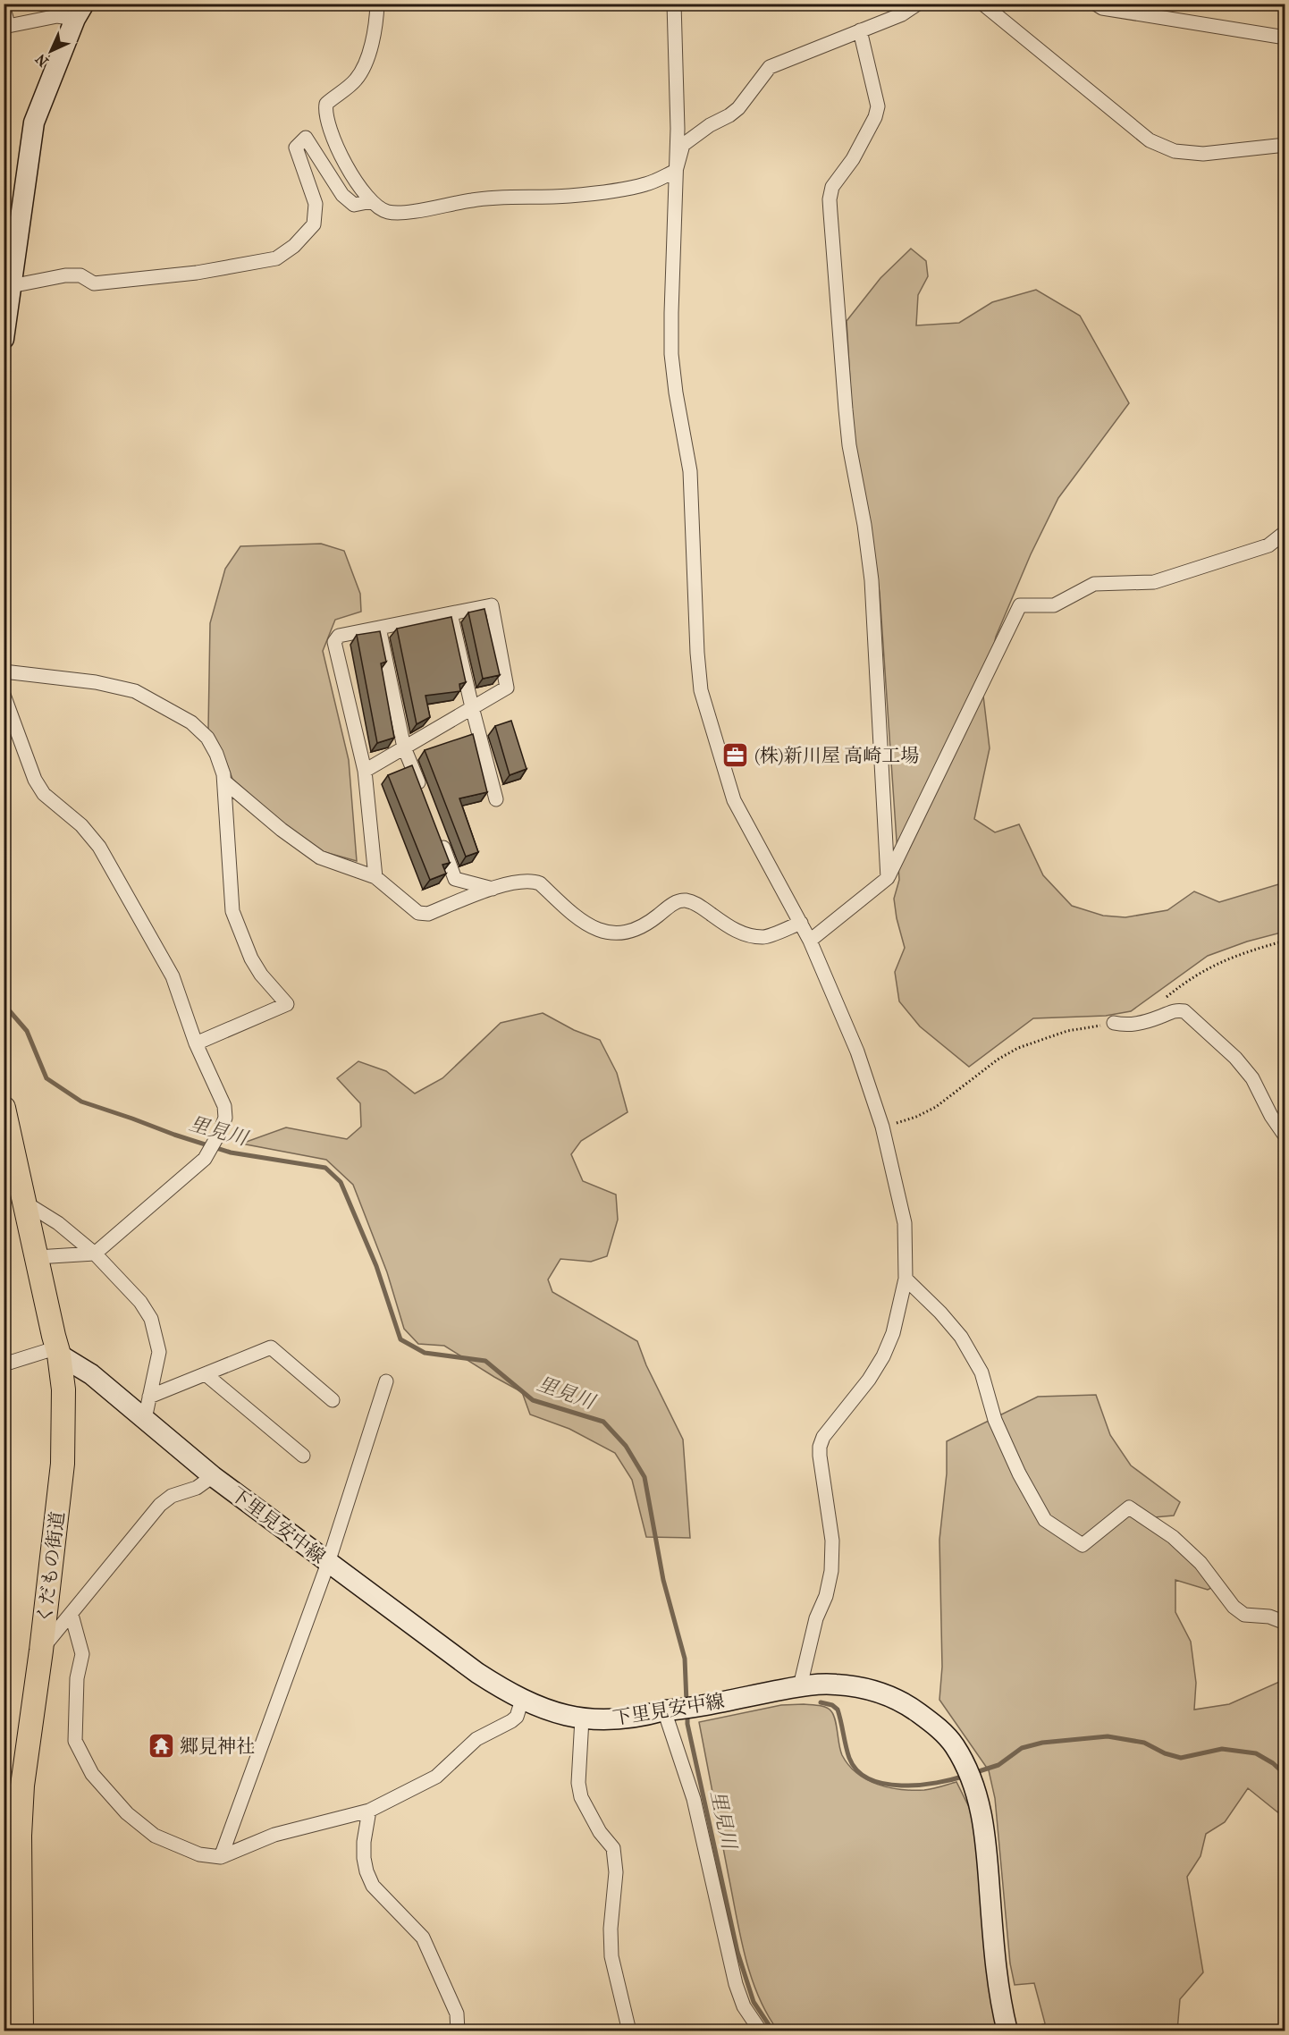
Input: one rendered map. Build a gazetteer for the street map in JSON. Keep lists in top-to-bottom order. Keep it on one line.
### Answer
{"streets":{"highway":["くだもの街道"],"main road":["下里見安中線"]},"crossings":[["下里見安中線","くだもの街道"]],"water":["里見川"],"places":{"office":["(株)新川屋 高崎工場"],"temple":["郷見神社"]},"north":"bottom left"}
